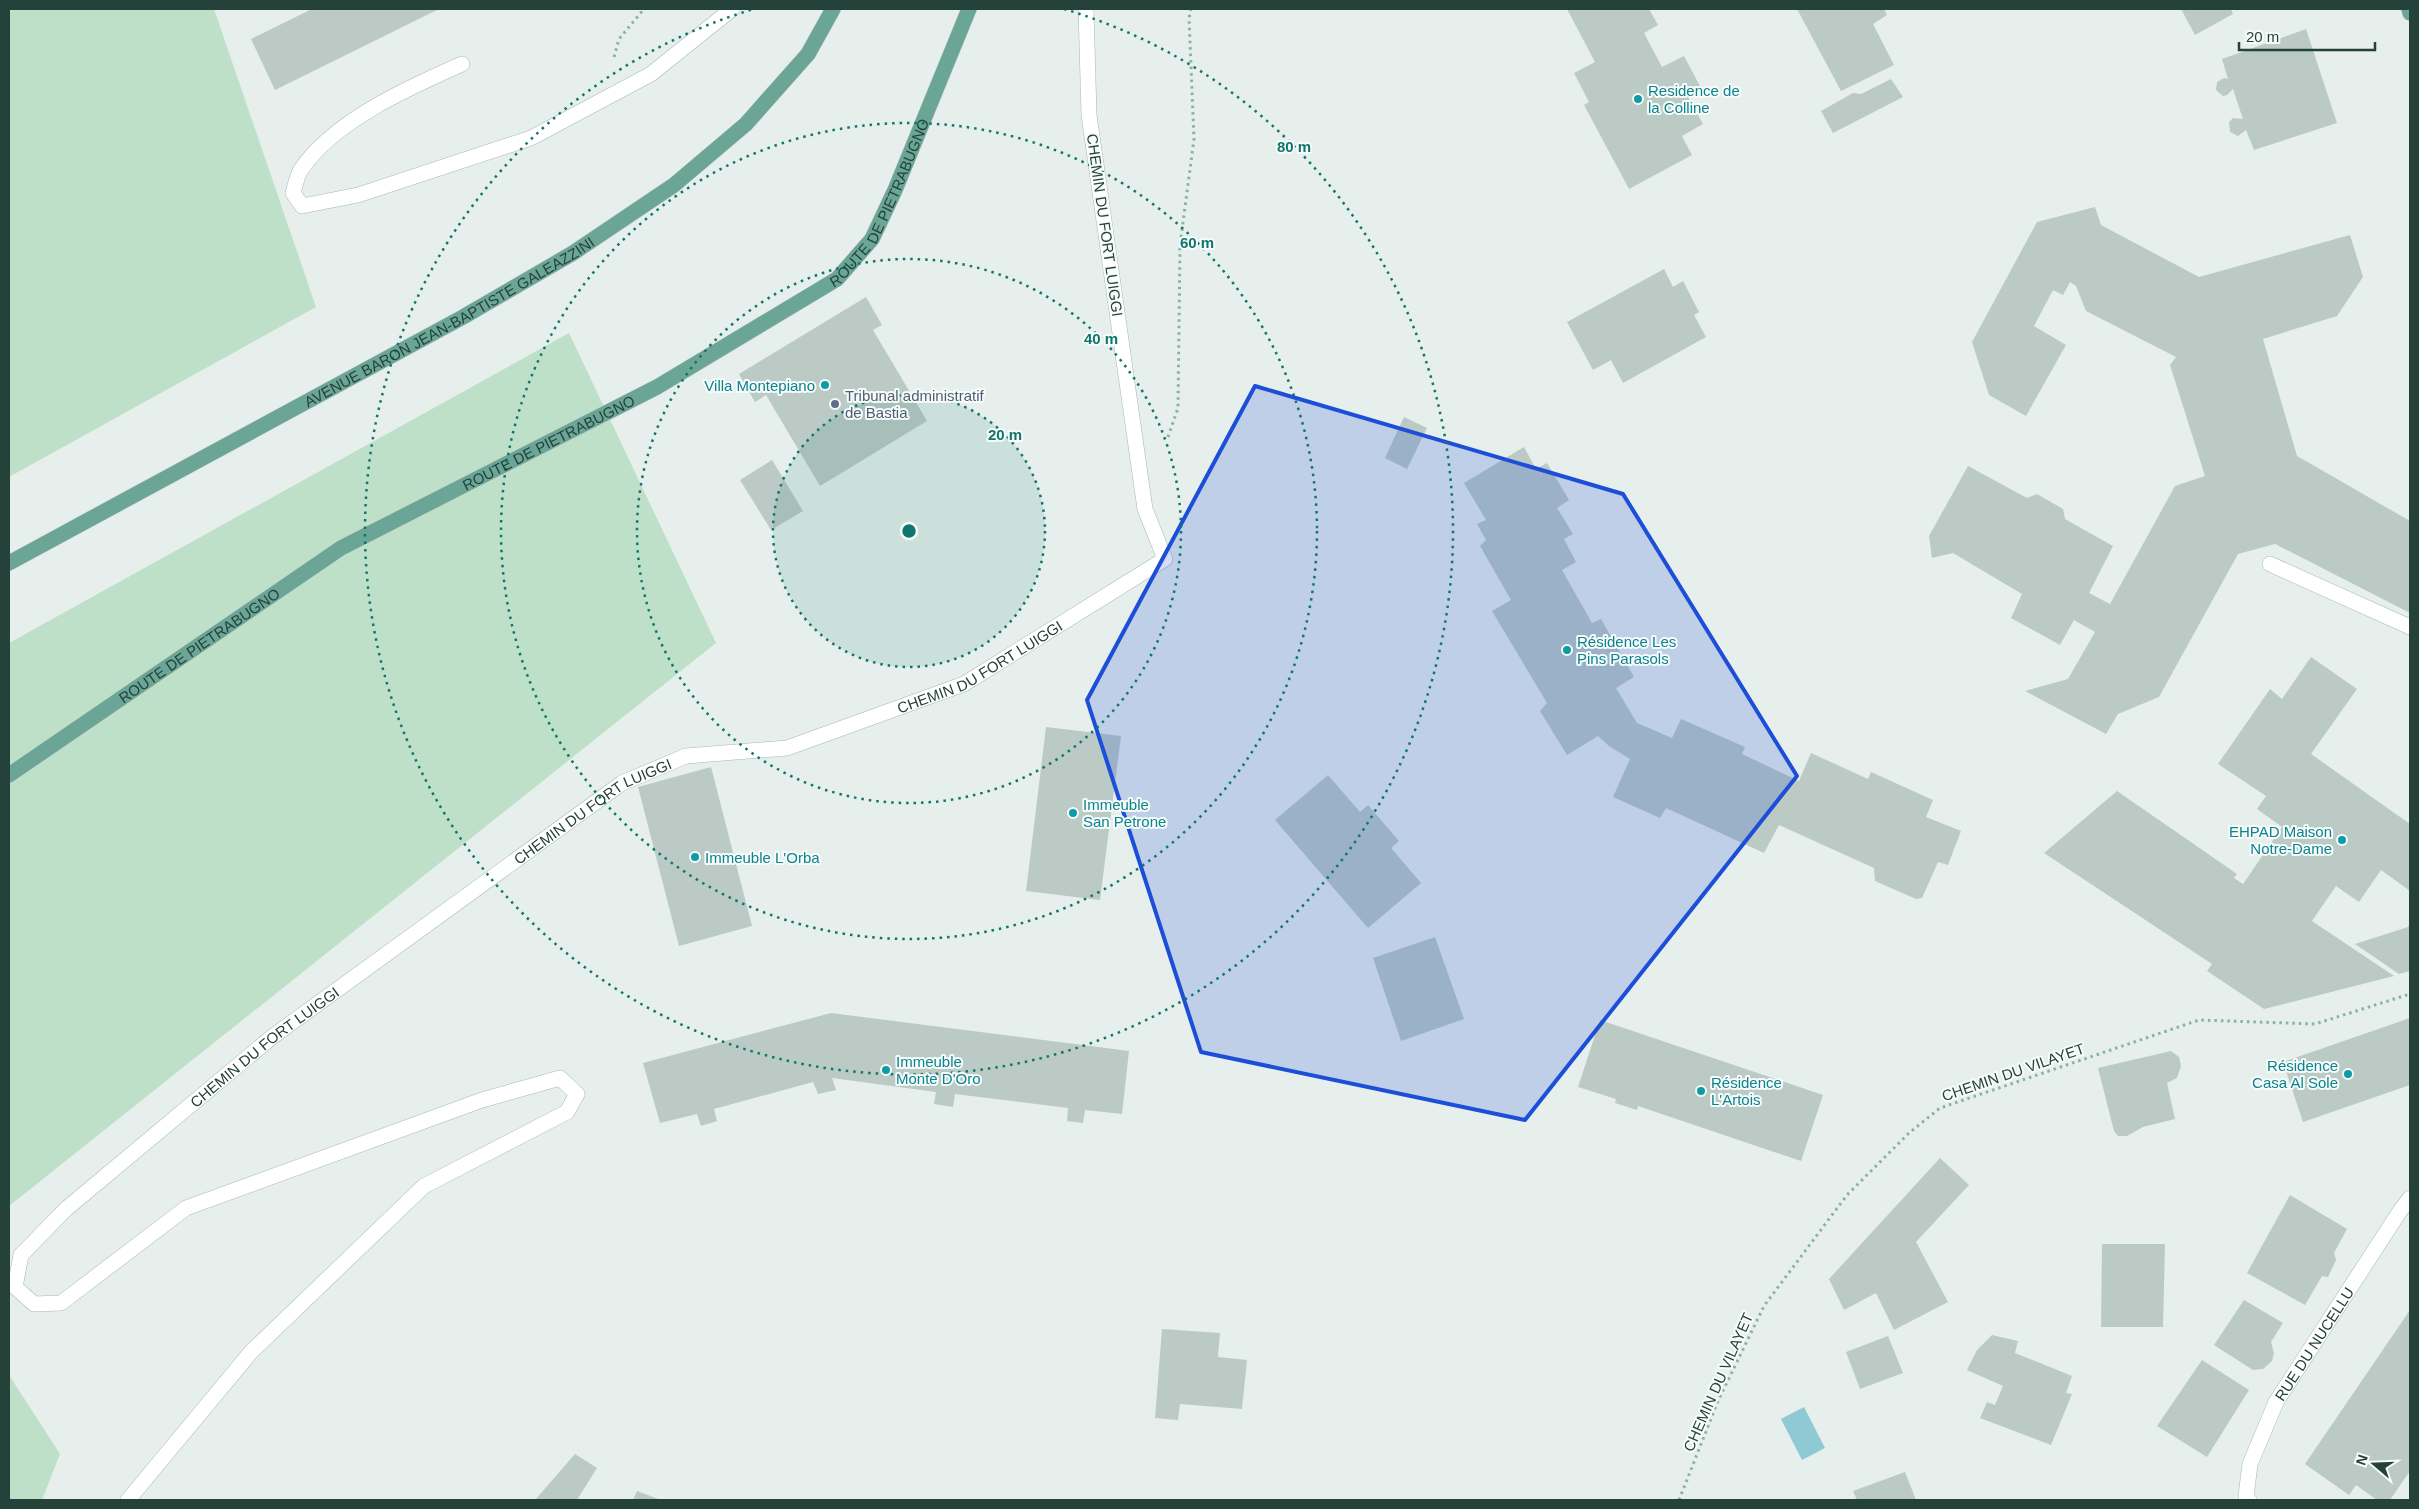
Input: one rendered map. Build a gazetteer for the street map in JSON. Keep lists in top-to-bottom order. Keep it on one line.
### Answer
{"streets":{"main road":["ROUTE DE PIETRABUGNO","AVENUE BARON JEAN-BAPTISTE GALEAZZINI"],"street":["CHEMIN DU FORT LUIGGI","RUE DU NUCELLU"],"path":["CHEMIN DU VILAYET"]},"places":["Residence de la Colline","Villa Montepiano","Tribunal administratif de Bastia","Résidence Les Pins Parasols","Immeuble San Petrone","EHPAD Maison Notre-Dame","Immeuble L'Orba","Immeuble Monte D'Oro","Résidence Casa Al Sole","Résidence L'Artois"],"scale_bar":"20 m","north":"left","rings":["80 m","60 m","40 m","20 m"]}
